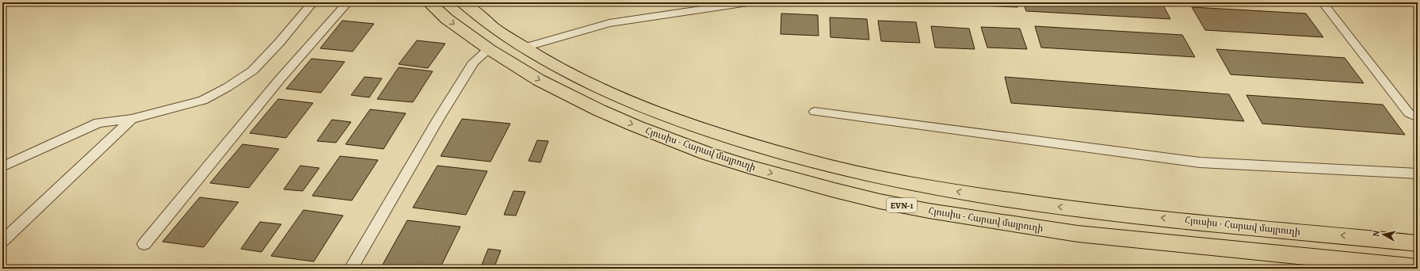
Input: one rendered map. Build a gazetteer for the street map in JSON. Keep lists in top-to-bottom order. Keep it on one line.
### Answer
{"streets":{"highway":["Հյուսիս - Հարավ մայրուղի","EVN-1"]},"north":"left"}
